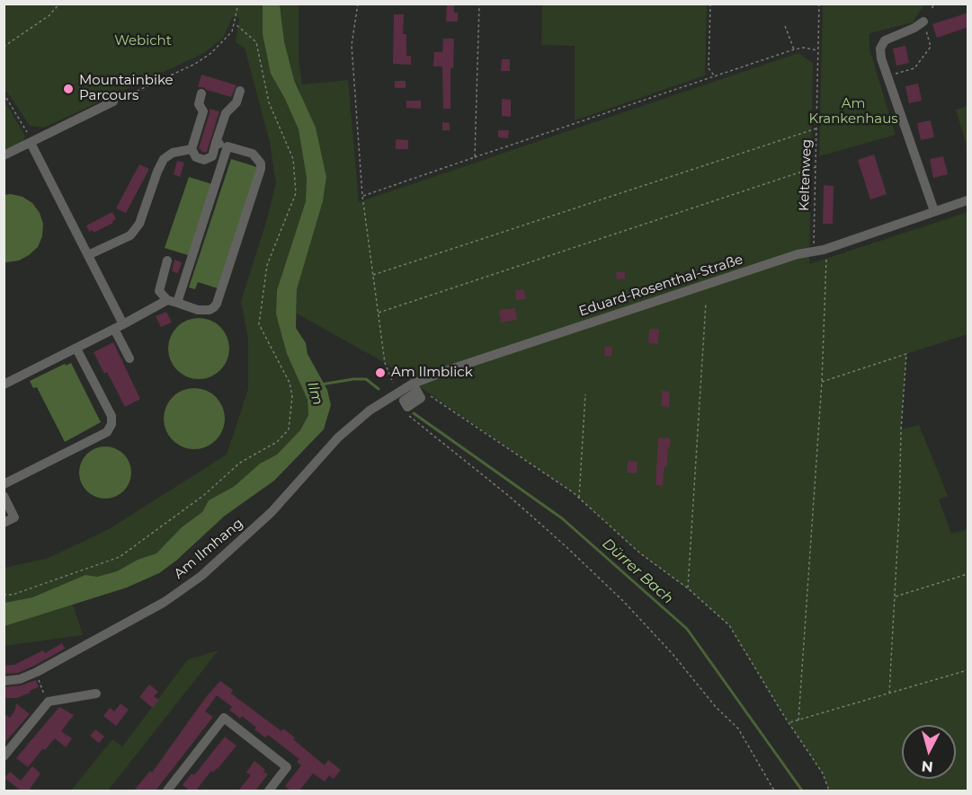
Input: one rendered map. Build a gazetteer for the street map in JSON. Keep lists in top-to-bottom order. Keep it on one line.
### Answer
{"streets":{"street":["Eduard-Rosenthal-Straße","Am Ilmhang"],"path":["Keltenweg"]},"crossings":[["Keltenweg","Eduard-Rosenthal-Straße"],["Eduard-Rosenthal-Straße","Am Ilmhang"]],"water":["Ilm","Dürrer Bach"],"parks":["Webicht","Am Krankenhaus"],"places":["Mountainbike Parcours","Am Ilmblick"],"north":"bottom"}
